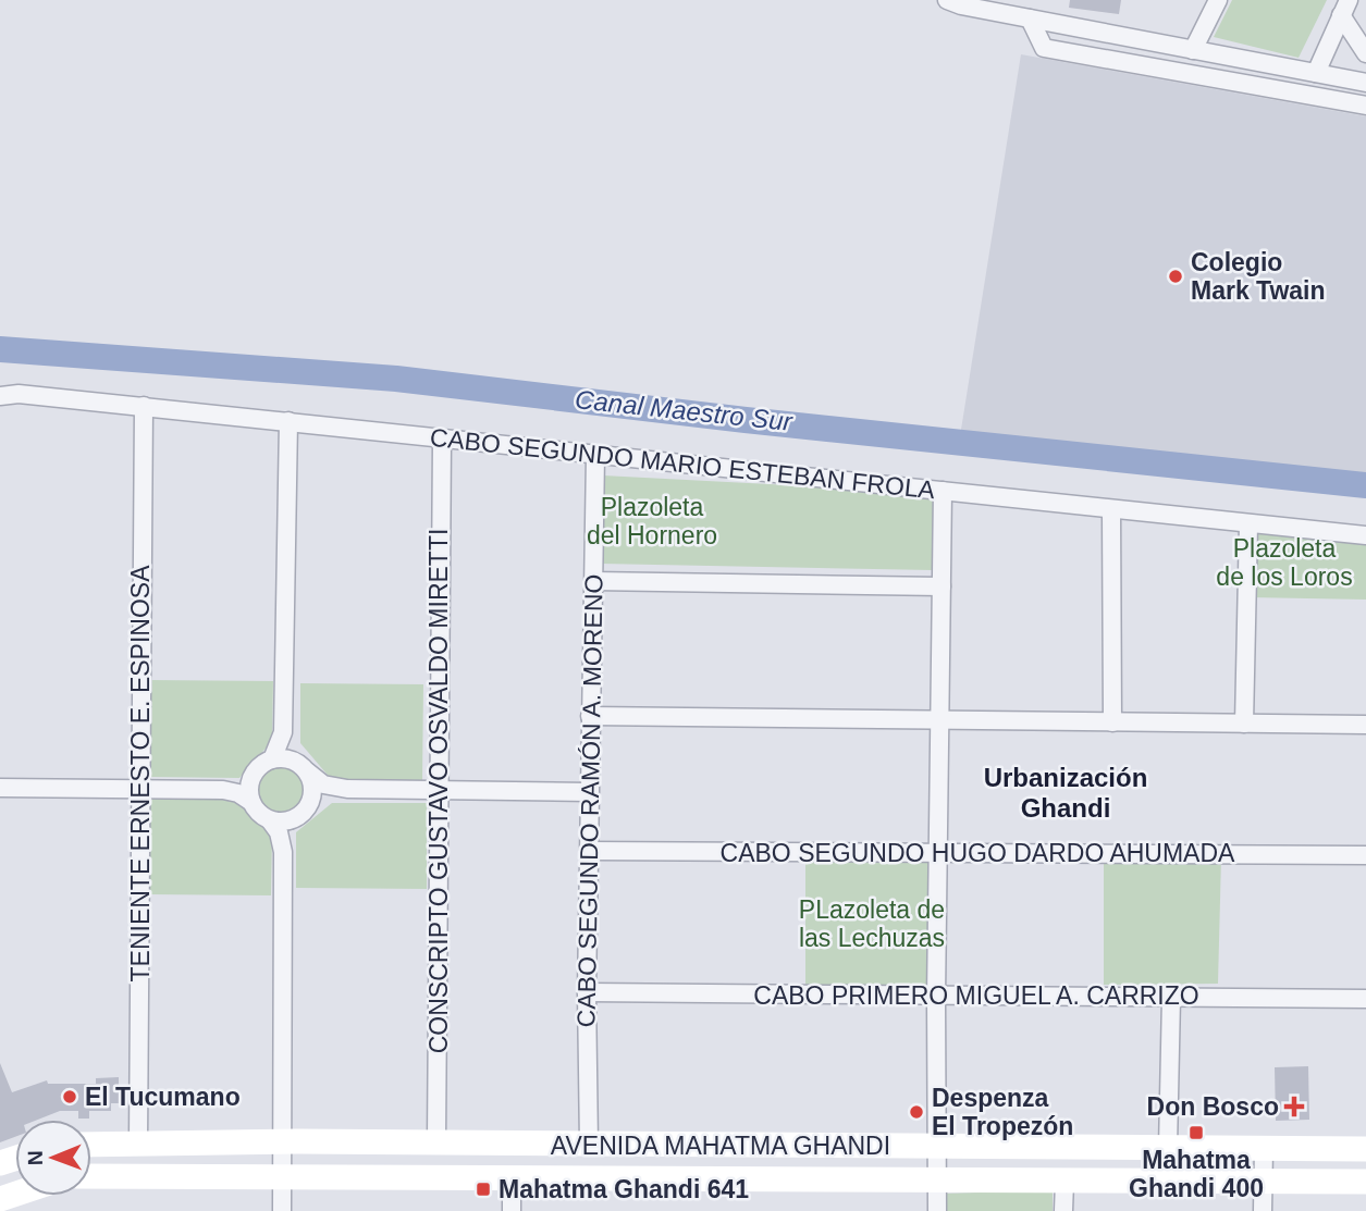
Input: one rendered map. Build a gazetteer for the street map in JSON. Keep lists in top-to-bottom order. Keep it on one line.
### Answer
{"streets":{"main road":["AVENIDA MAHATMA GHANDI"],"street":["CABO SEGUNDO MARIO ESTEBAN FROLA","TENIENTE ERNESTO E. ESPINOSA","CONSCRIPTO GUSTAVO OSVALDO MIRETTI","CABO SEGUNDO RAMÓN A. MORENO","CABO SEGUNDO HUGO DARDO AHUMADA","CABO PRIMERO MIGUEL A. CARRIZO"]},"crossings":[["CABO SEGUNDO MARIO ESTEBAN FROLA","TENIENTE ERNESTO E. ESPINOSA"],["CABO SEGUNDO MARIO ESTEBAN FROLA","CONSCRIPTO GUSTAVO OSVALDO MIRETTI"],["CABO SEGUNDO MARIO ESTEBAN FROLA","CABO SEGUNDO RAMÓN A. MORENO"],["TENIENTE ERNESTO E. ESPINOSA","AVENIDA MAHATMA GHANDI"],["CONSCRIPTO GUSTAVO OSVALDO MIRETTI","AVENIDA MAHATMA GHANDI"],["CABO SEGUNDO RAMÓN A. MORENO","CABO SEGUNDO HUGO DARDO AHUMADA"],["CABO SEGUNDO RAMÓN A. MORENO","CABO PRIMERO MIGUEL A. CARRIZO"],["CABO SEGUNDO RAMÓN A. MORENO","AVENIDA MAHATMA GHANDI"]],"districts":["Urbanización Ghandi"],"water":["Canal Maestro Sur"],"parks":["Plazoleta del Hornero","Plazoleta de los Loros","PLazoleta de las Lechuzas"],"places":{"other":["Colegio Mark Twain","El Tucumano","Despenza El Tropezón"],"health":["Don Bosco"],"transit":["Mahatma Ghandi 400","Mahatma Ghandi 641"]},"north":"left"}
